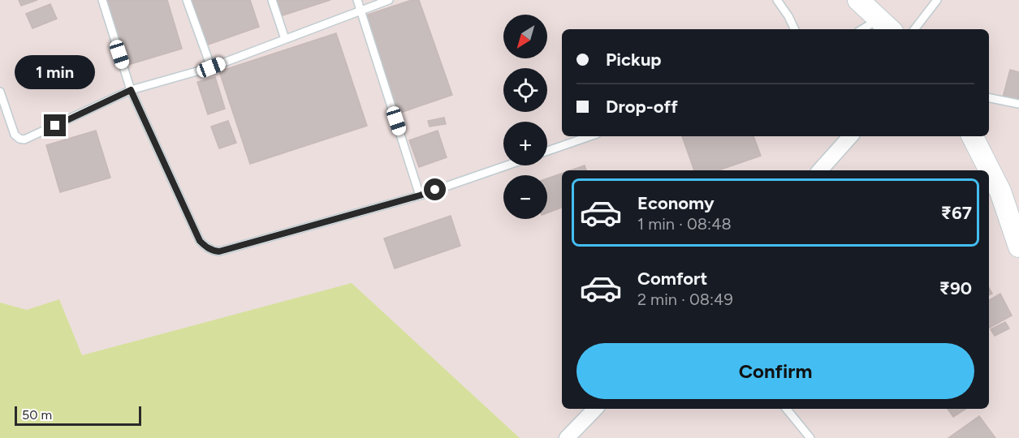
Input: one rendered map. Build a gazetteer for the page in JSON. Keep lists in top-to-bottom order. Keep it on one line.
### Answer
{"scale_bar":"50 m","north":"bottom left","page":{"map_buttons":["+","−"],"banner":["Pickup","Drop-off"],"bubble":"1 min","list":[{"name":"Economy","note":"1 min · 08:48","value":"₹67"},{"name":"Comfort","note":"2 min · 08:49","value":"₹90"}],"buttons":"Confirm","scale":"50 m"}}
